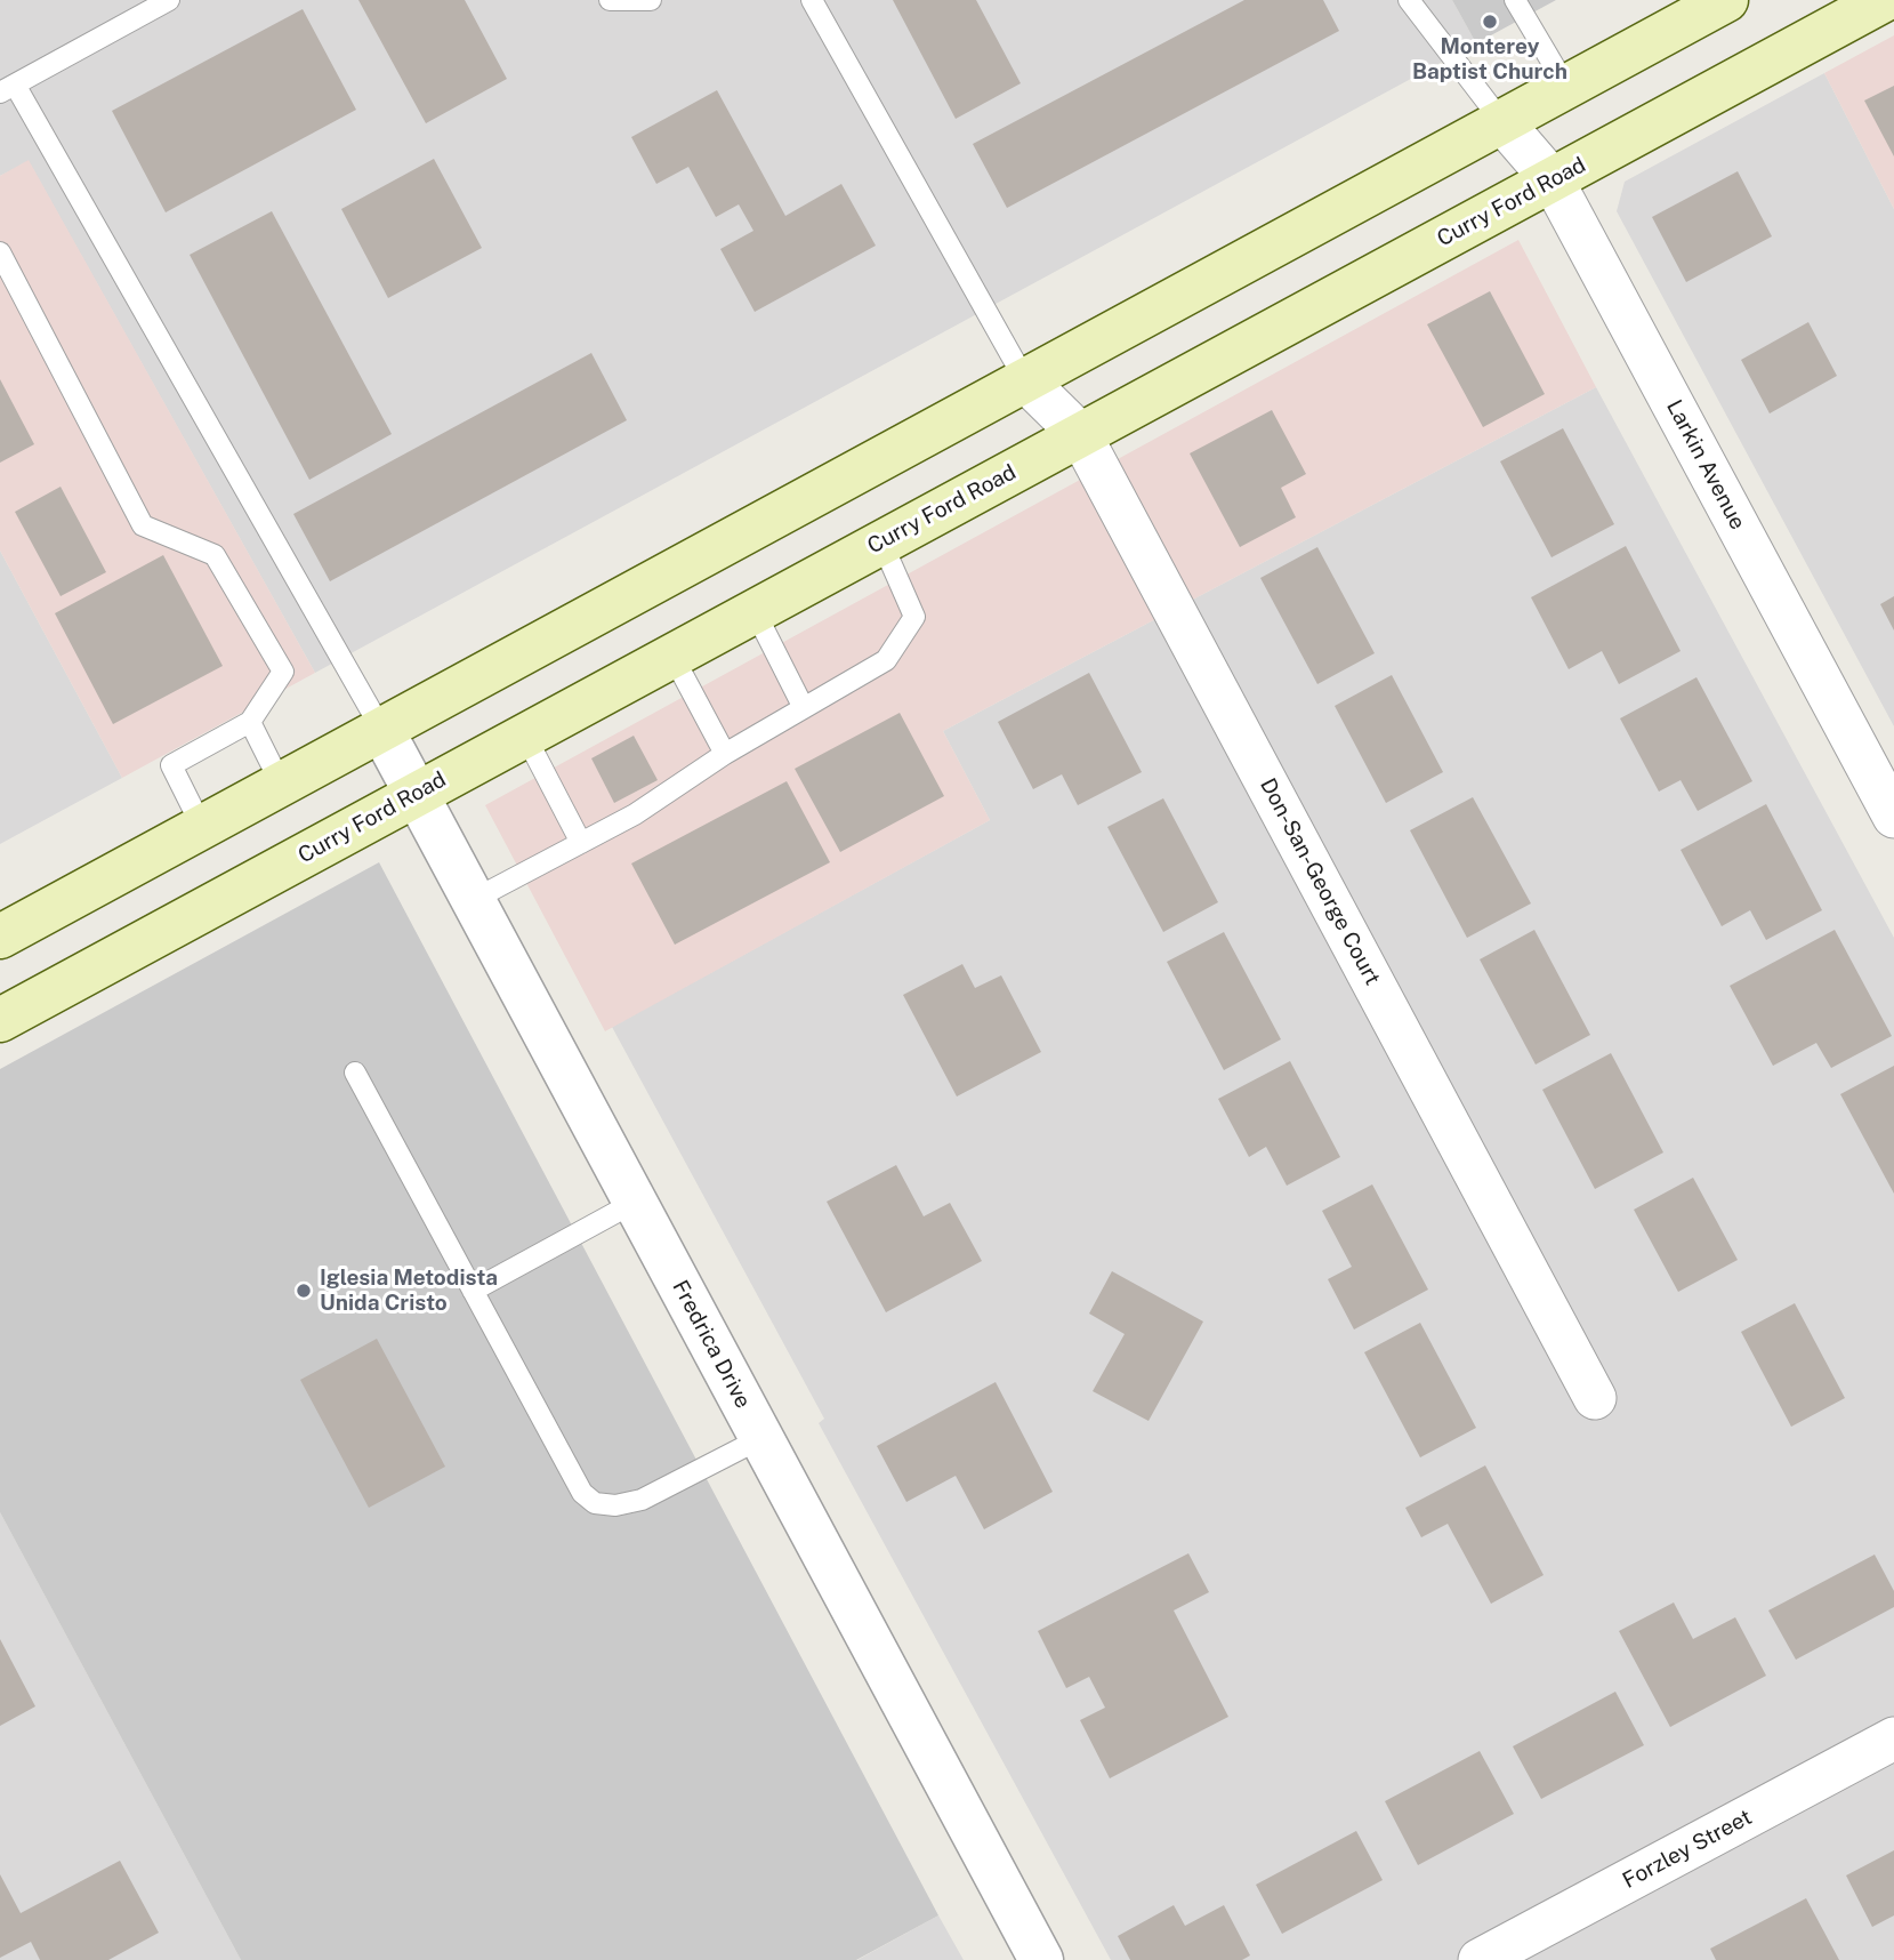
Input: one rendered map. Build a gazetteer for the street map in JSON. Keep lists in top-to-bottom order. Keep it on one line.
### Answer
{"streets":{"main road":["Curry Ford Road"],"street":["Larkin Avenue","Don-San-George Court","Fredrica Drive","Forzley Street"]},"crossings":[["Curry Ford Road","Larkin Avenue"],["Curry Ford Road","Don-San-George Court"],["Curry Ford Road","Fredrica Drive"]],"places":["Monterey Baptist Church","Iglesia Metodista Unida Cristo"]}
